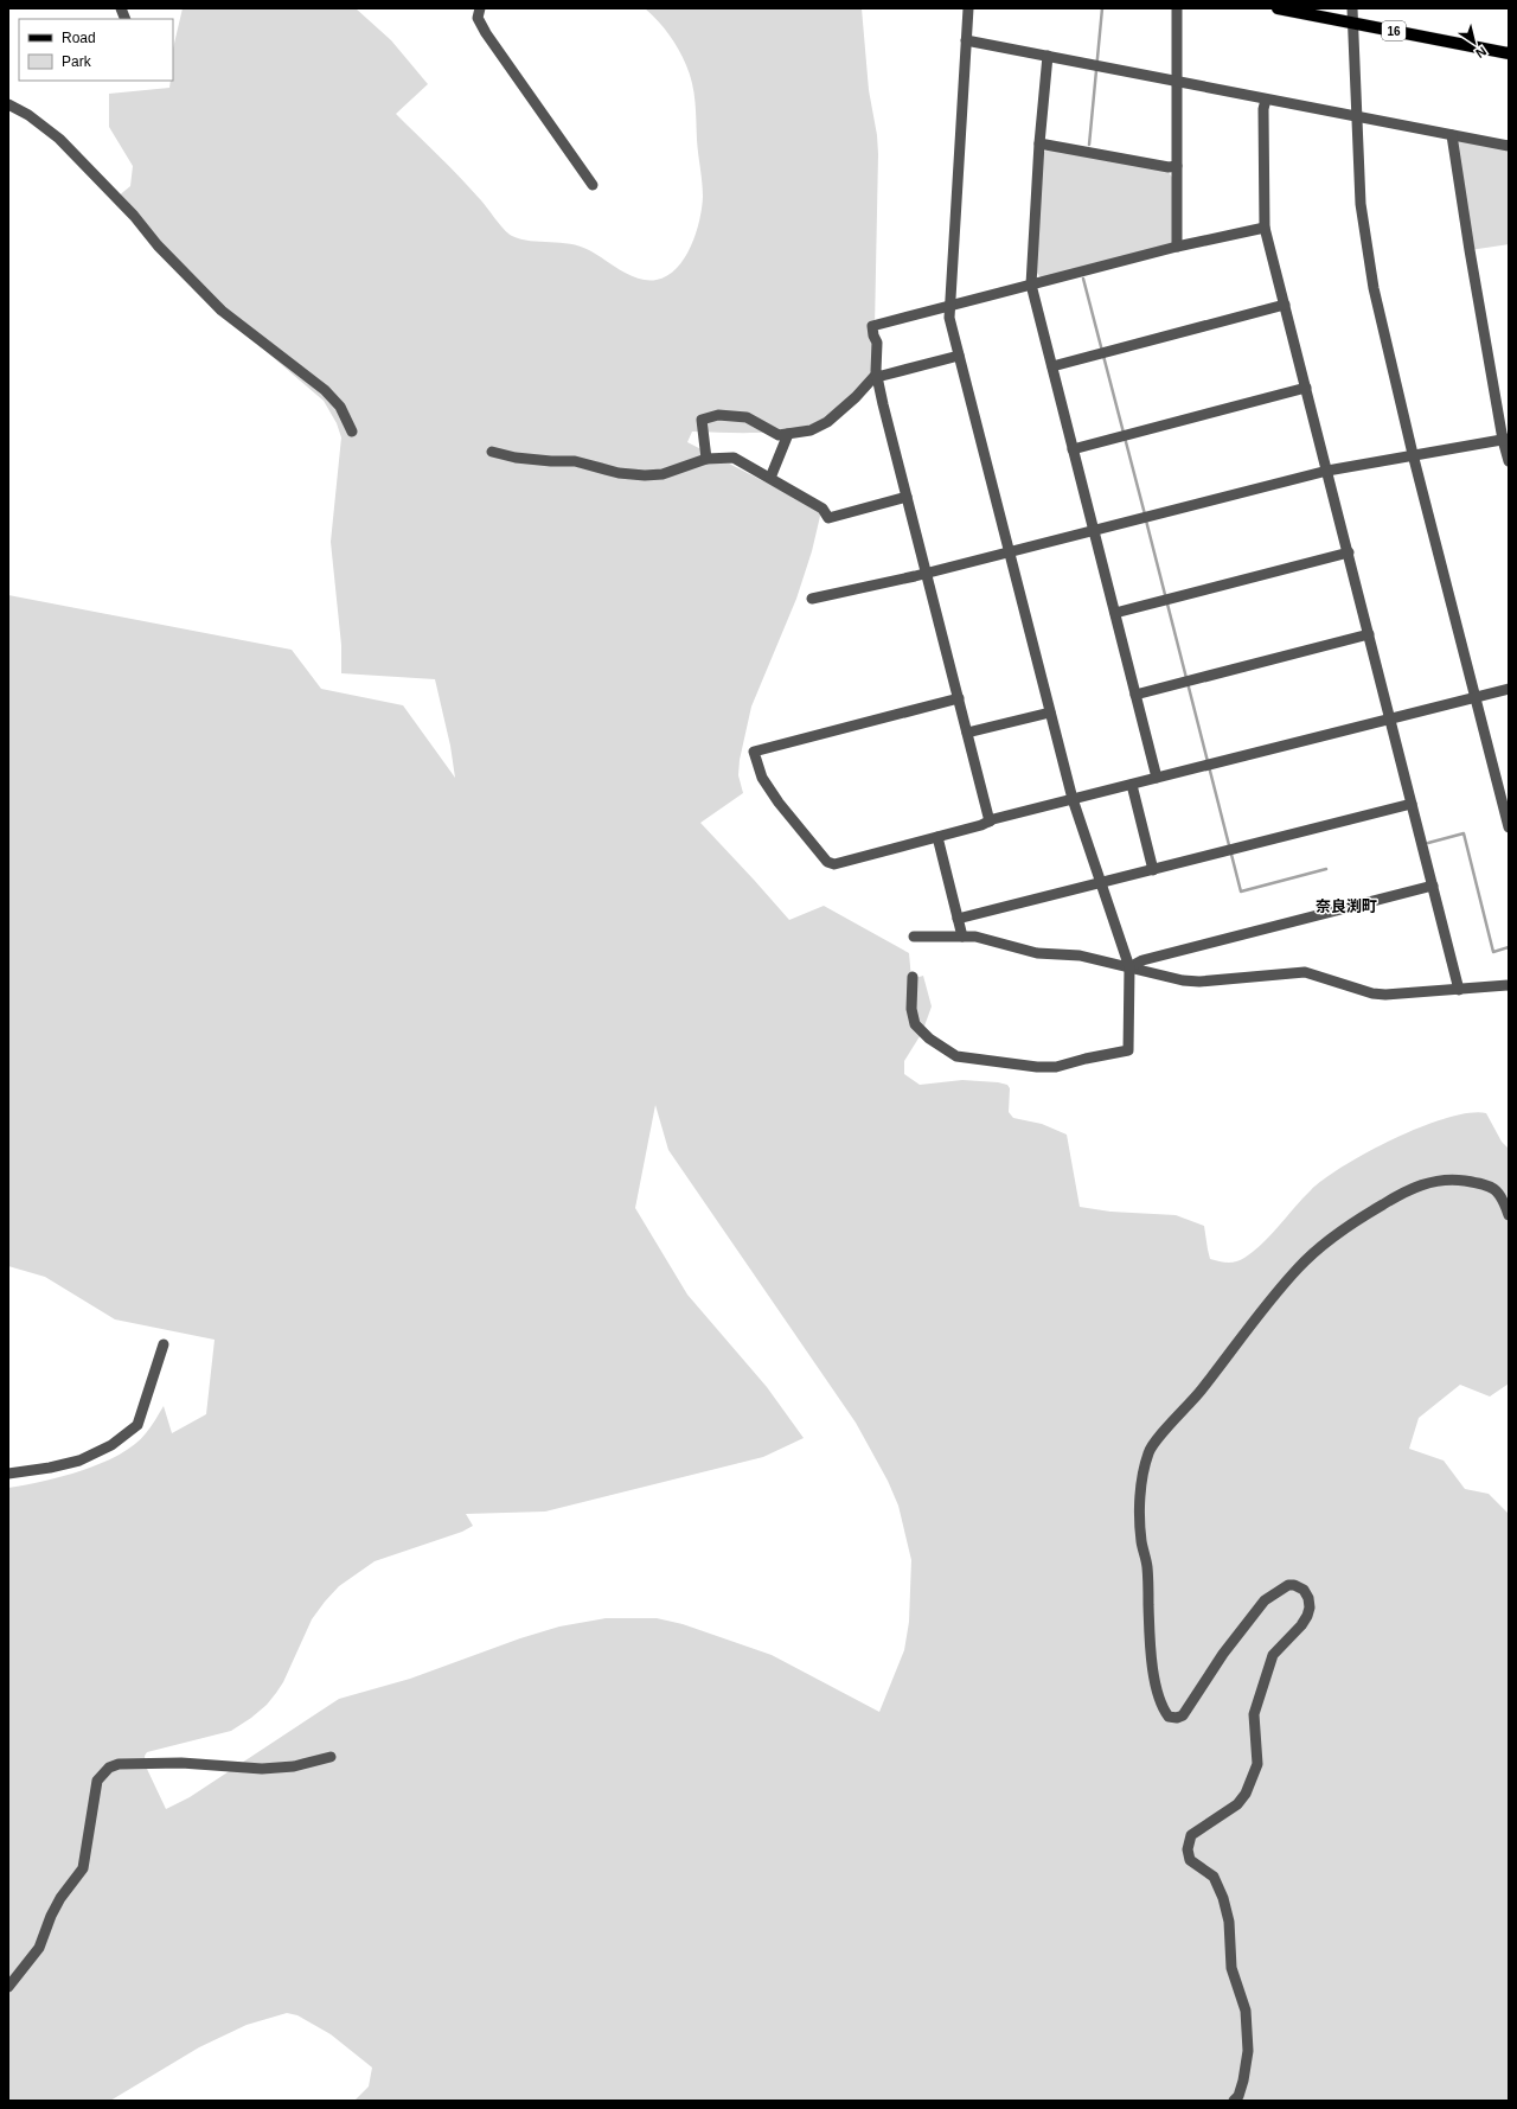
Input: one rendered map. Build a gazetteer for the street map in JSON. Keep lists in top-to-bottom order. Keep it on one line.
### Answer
{"streets":{"main road":["16"]},"districts":["奈良渕町"],"legend":["Road","Park"],"north":"bottom right"}
